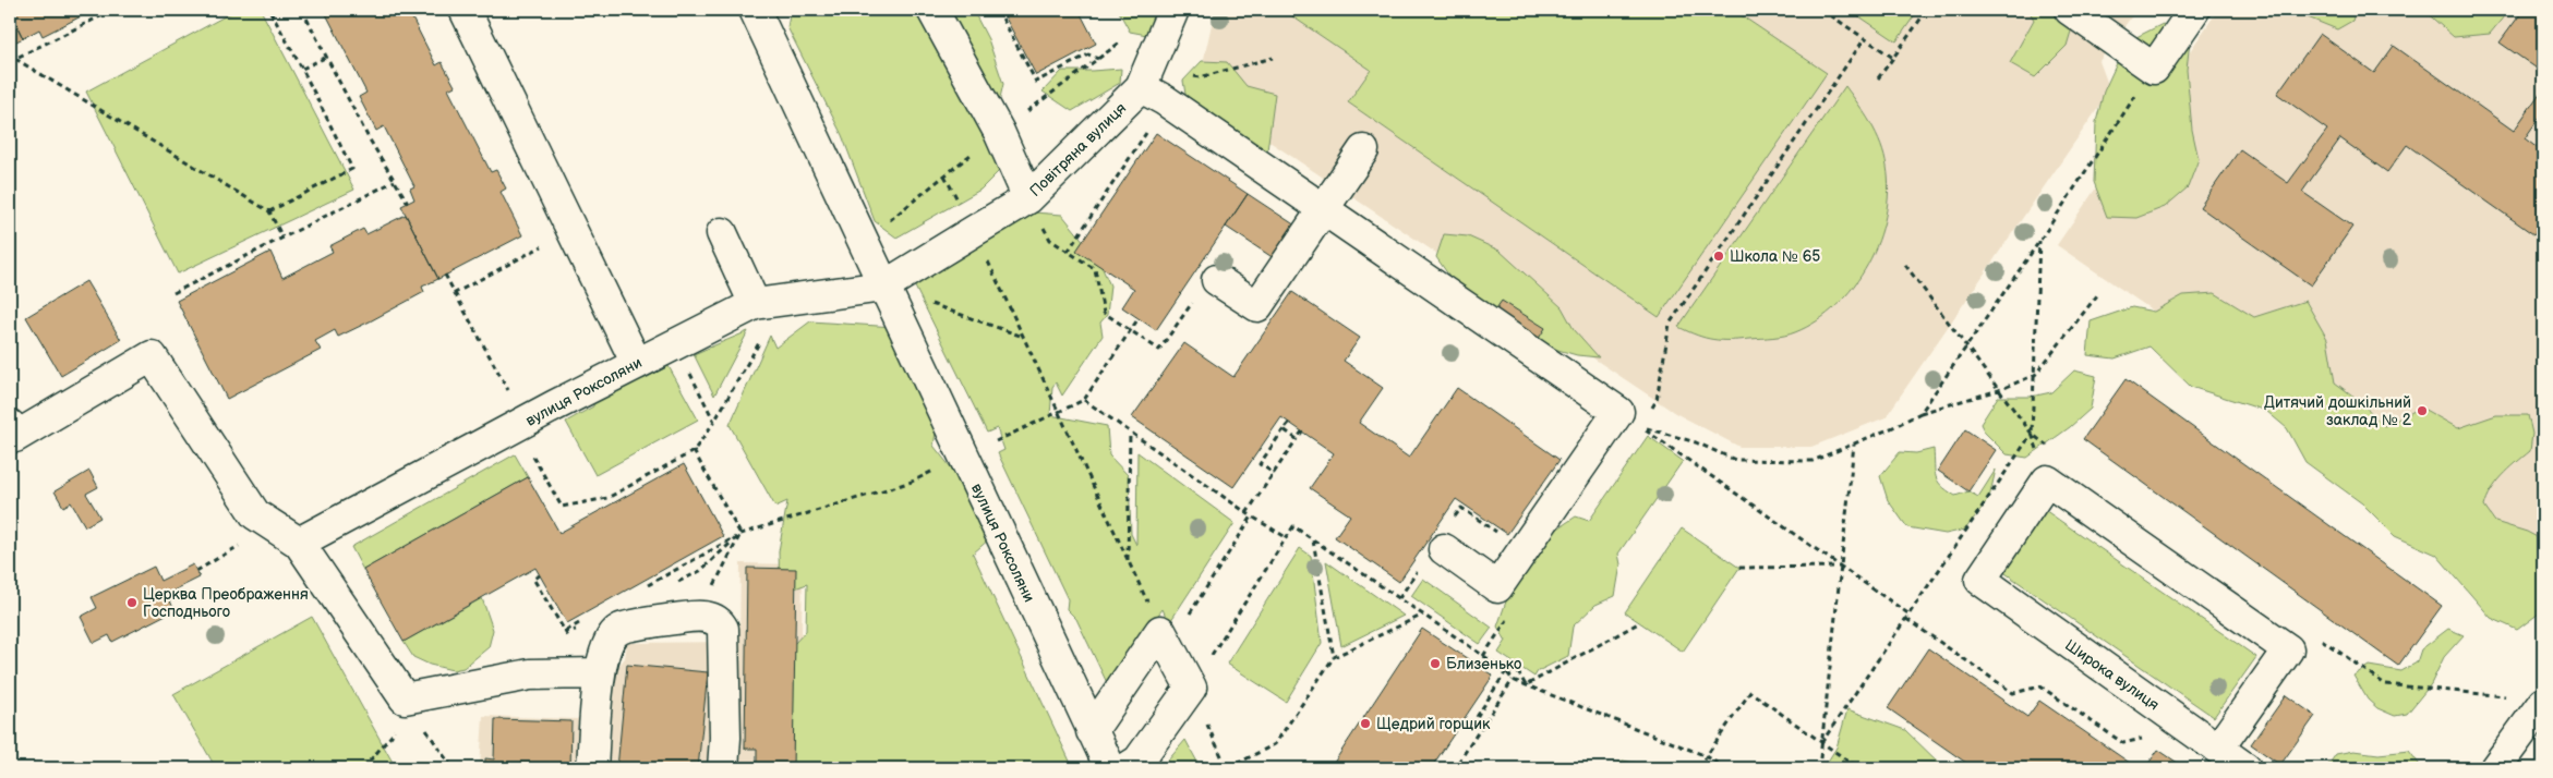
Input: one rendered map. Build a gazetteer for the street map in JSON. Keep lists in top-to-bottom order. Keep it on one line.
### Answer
{"streets":{"street":["Повітряна вулиця","вулиця Роксоляни","Широка вулиця"]},"crossings":[["Повітряна вулиця","вулиця Роксоляни"]],"places":["Школа № 65","Дитячий дошкільний заклад № 2","Церква Преображення Господнього","Близенько","Щедрий горщик"]}
